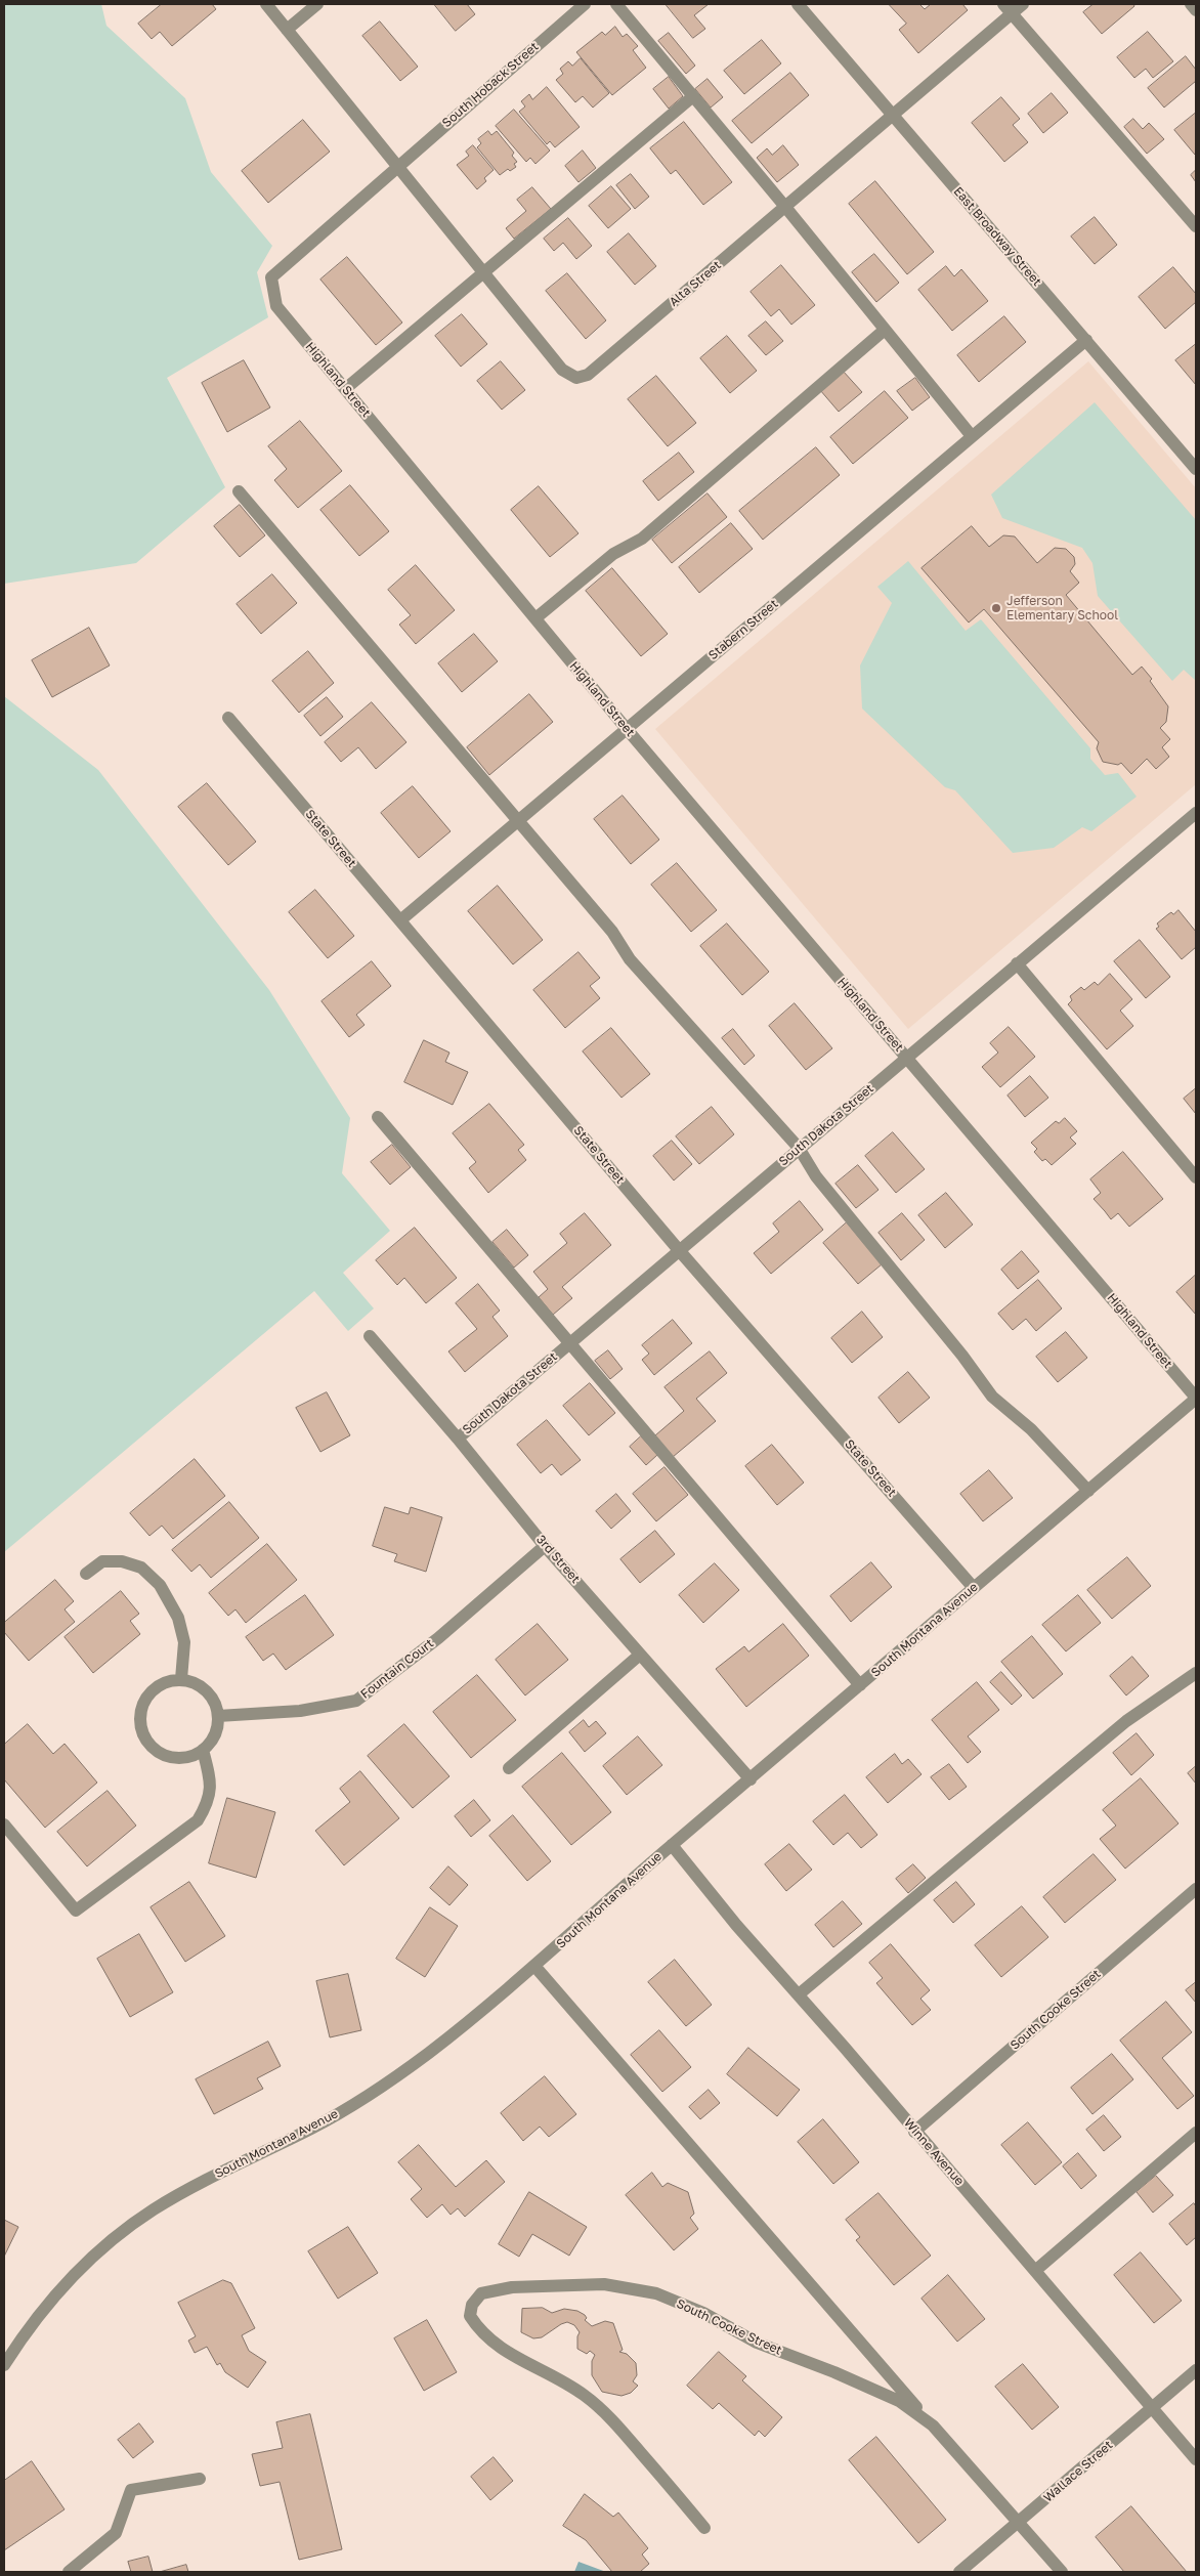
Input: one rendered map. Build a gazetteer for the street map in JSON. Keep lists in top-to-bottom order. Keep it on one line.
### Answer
{"streets":{"street":["South Hoback Street","East Broadway Street","Alta Street","Highland Street","Stabern Street","State Street","South Dakota Street","3rd Street","South Montana Avenue","Fountain Court","South Cooke Street","Winne Avenue","Wallace Street"]},"crossings":[["South Hoback Street","Alta Street"],["South Hoback Street","Highland Street"],["East Broadway Street","Alta Street"],["East Broadway Street","Stabern Street"],["Alta Street","Highland Street"],["Highland Street","Stabern Street"],["Highland Street","South Dakota Street"],["Highland Street","South Montana Avenue"],["Stabern Street","State Street"],["State Street","South Dakota Street"],["State Street","South Montana Avenue"],["South Dakota Street","3rd Street"],["3rd Street","South Montana Avenue"],["3rd Street","Fountain Court"],["South Montana Avenue","Winne Avenue"],["South Cooke Street","Winne Avenue"],["South Cooke Street","Wallace Street"],["Winne Avenue","Wallace Street"]],"places":["Jefferson Elementary School"]}
